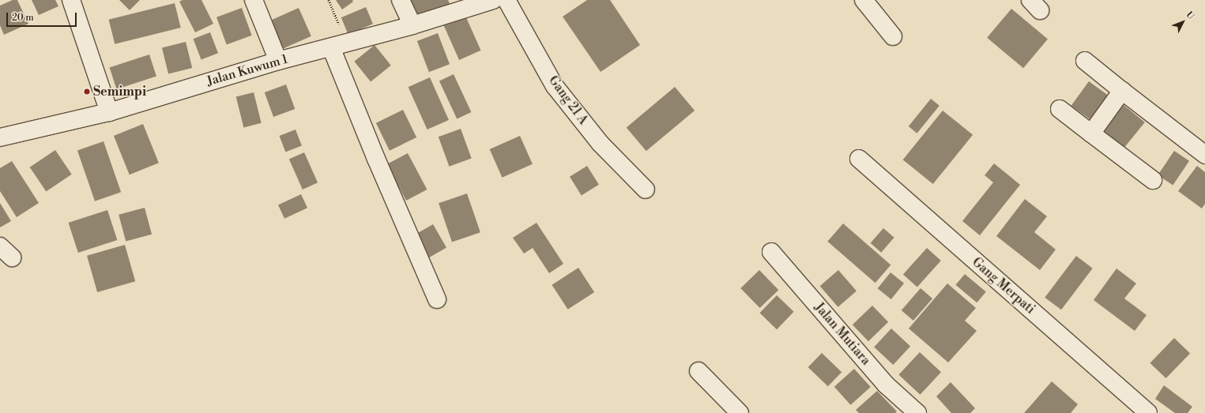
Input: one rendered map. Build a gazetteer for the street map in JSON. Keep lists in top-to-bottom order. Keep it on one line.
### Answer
{"streets":{"street":["Jalan Kuwum 1","Gang 21 A","Gang Merpati","Jalan Mutiara"]},"places":["Semimpi"],"scale_bar":"20 m","north":"top right"}
